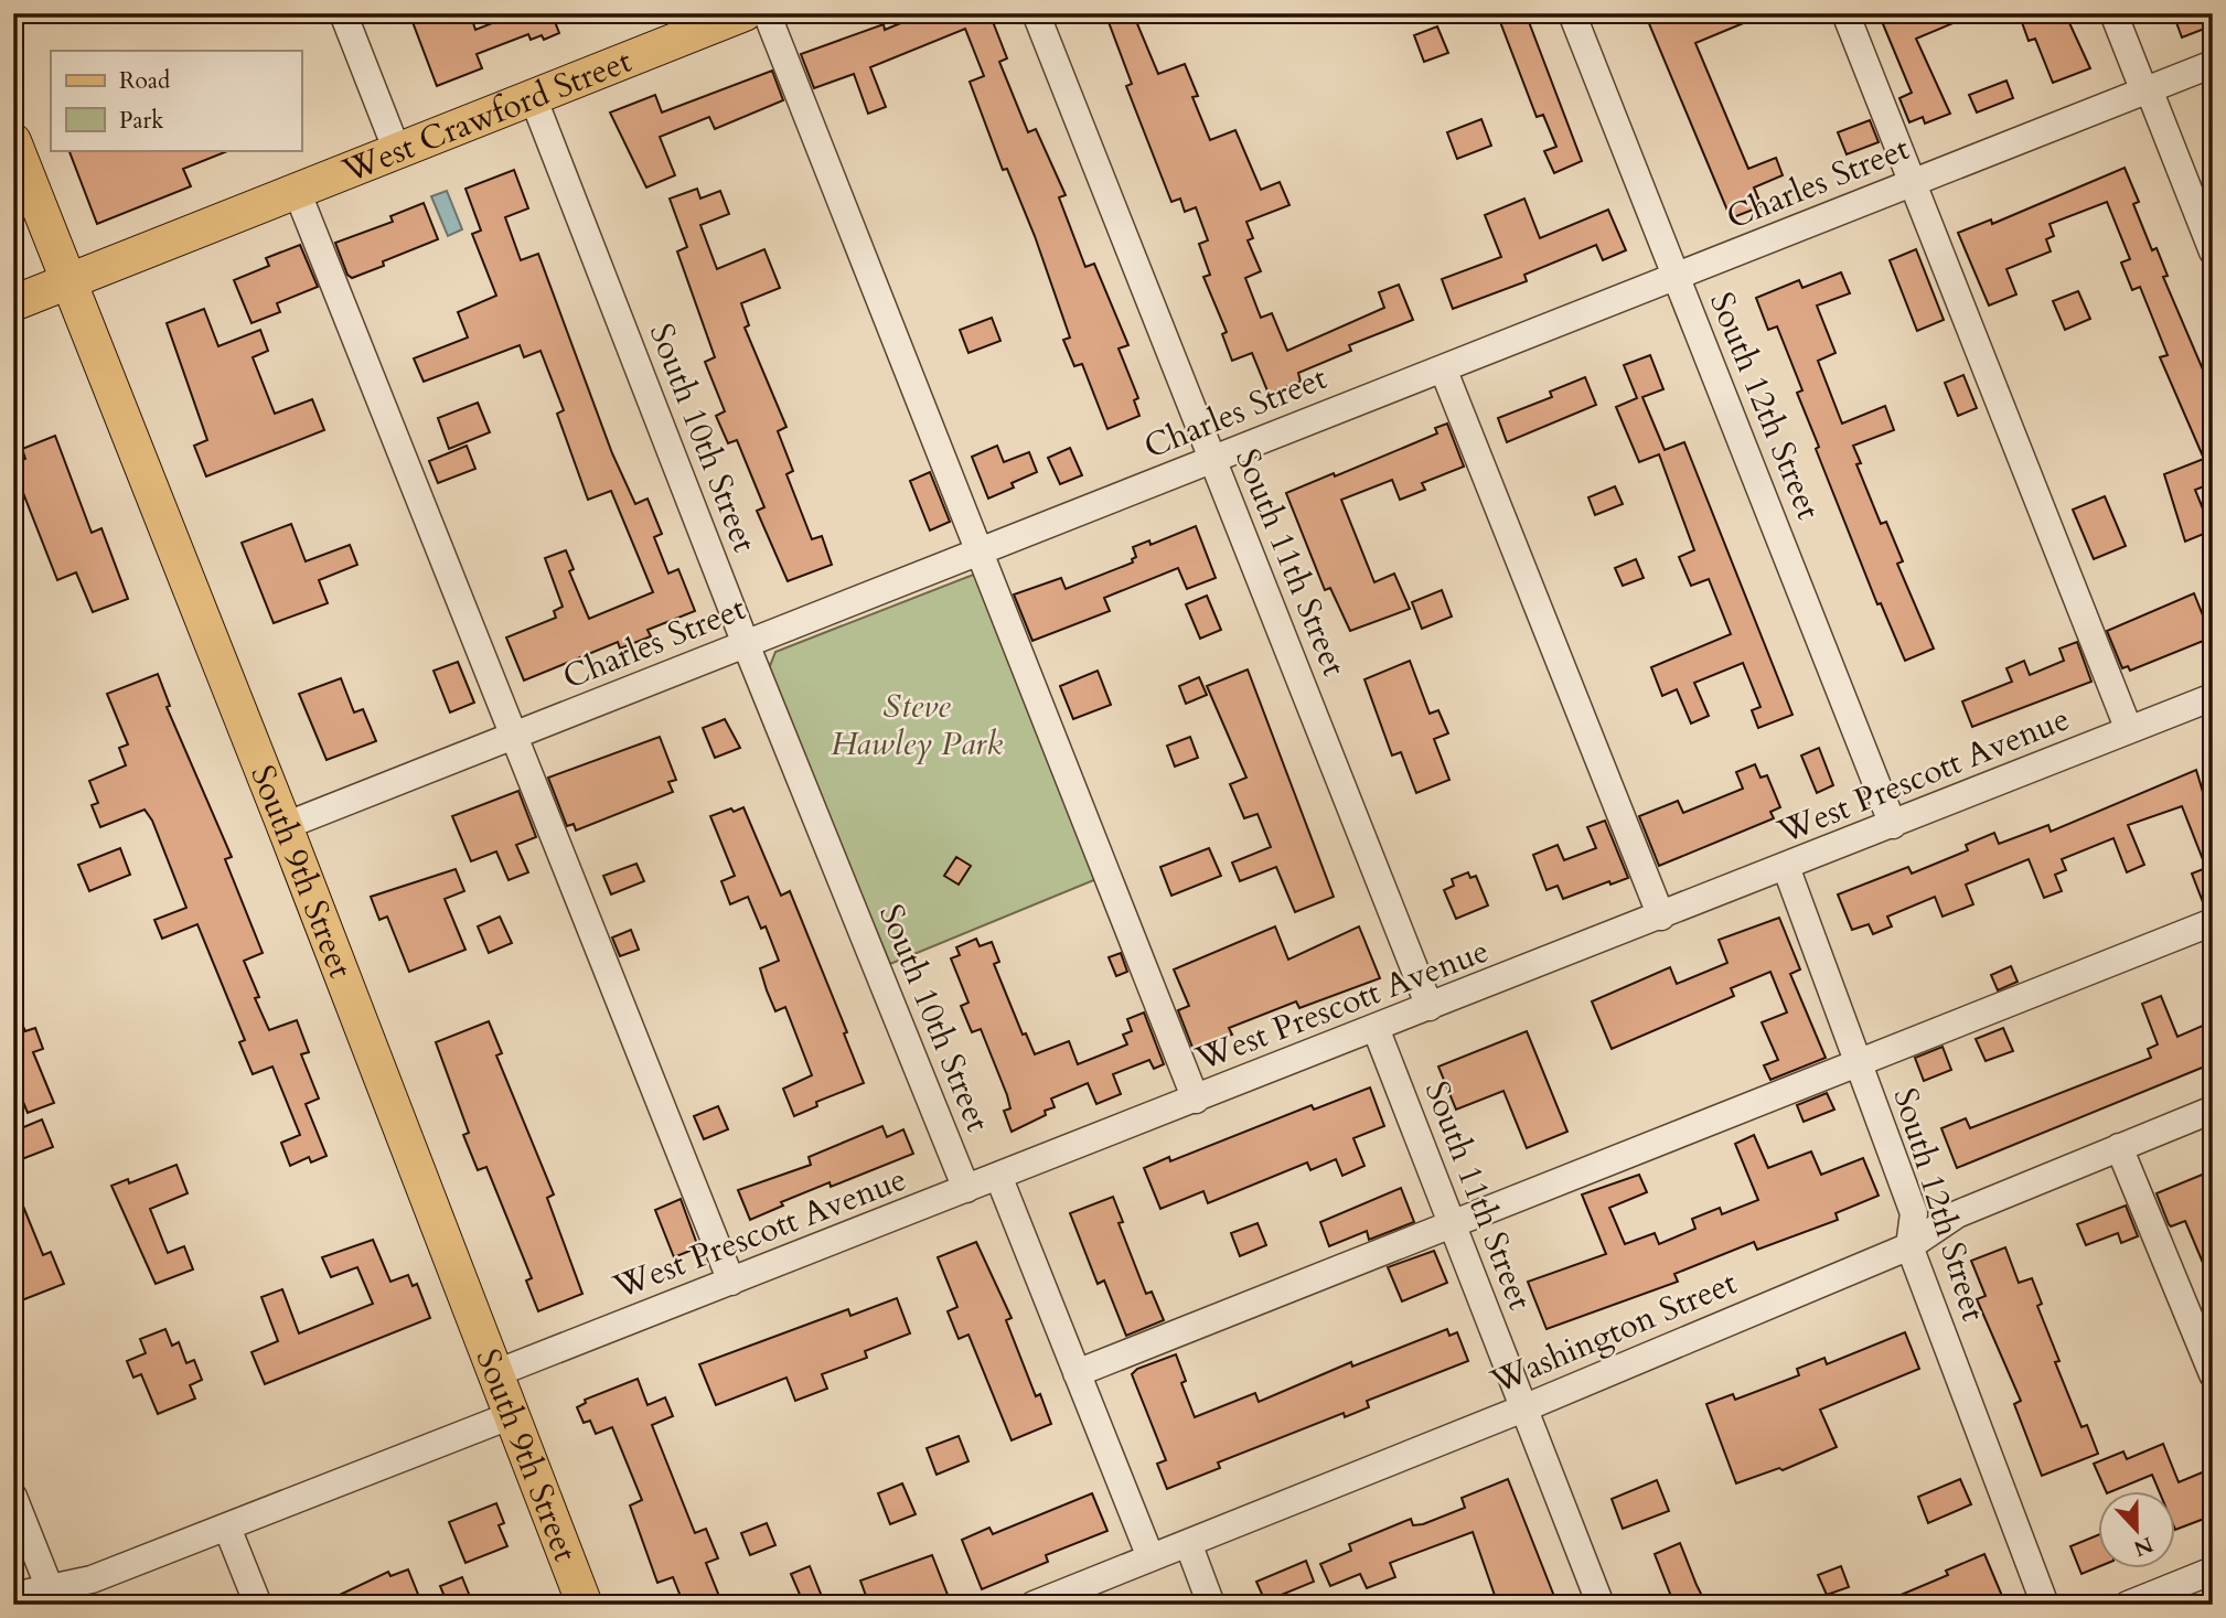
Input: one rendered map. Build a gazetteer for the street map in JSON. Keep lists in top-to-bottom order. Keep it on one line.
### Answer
{"streets":{"main road":["West Crawford Street","South 9th Street"],"street":["Charles Street","South 12th Street","South 10th Street","South 11th Street","West Prescott Avenue","Washington Street"]},"crossings":[["West Crawford Street","South 10th Street"],["West Crawford Street","South 9th Street"],["Charles Street","South 12th Street"],["Charles Street","South 10th Street"],["Charles Street","South 11th Street"],["Charles Street","South 9th Street"],["South 12th Street","West Prescott Avenue"],["South 12th Street","Washington Street"],["South 10th Street","West Prescott Avenue"],["South 11th Street","West Prescott Avenue"],["South 11th Street","Washington Street"],["West Prescott Avenue","South 9th Street"]],"parks":["Steve Hawley Park"],"legend":["Road","Park"],"north":"bottom"}
